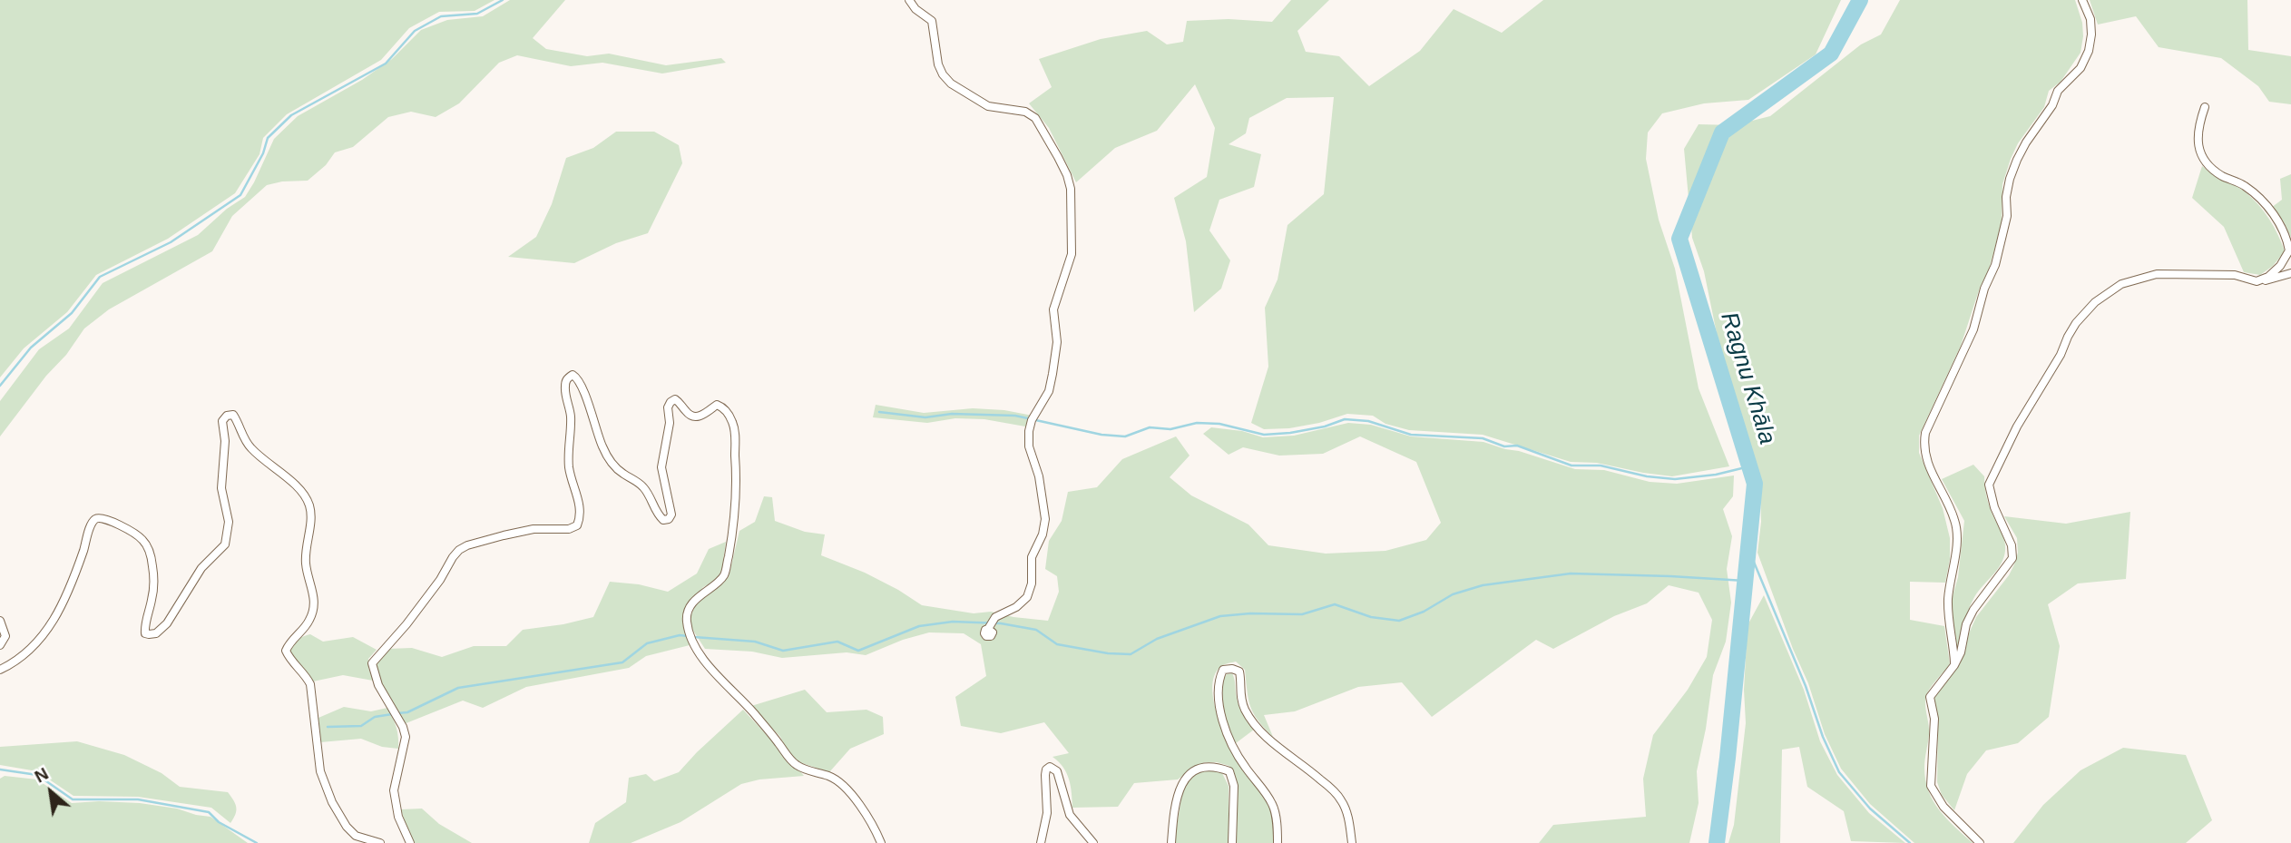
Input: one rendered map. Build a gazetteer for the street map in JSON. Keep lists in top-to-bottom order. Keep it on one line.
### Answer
{"water":["Ragnu Khāla"],"north":"top left"}
